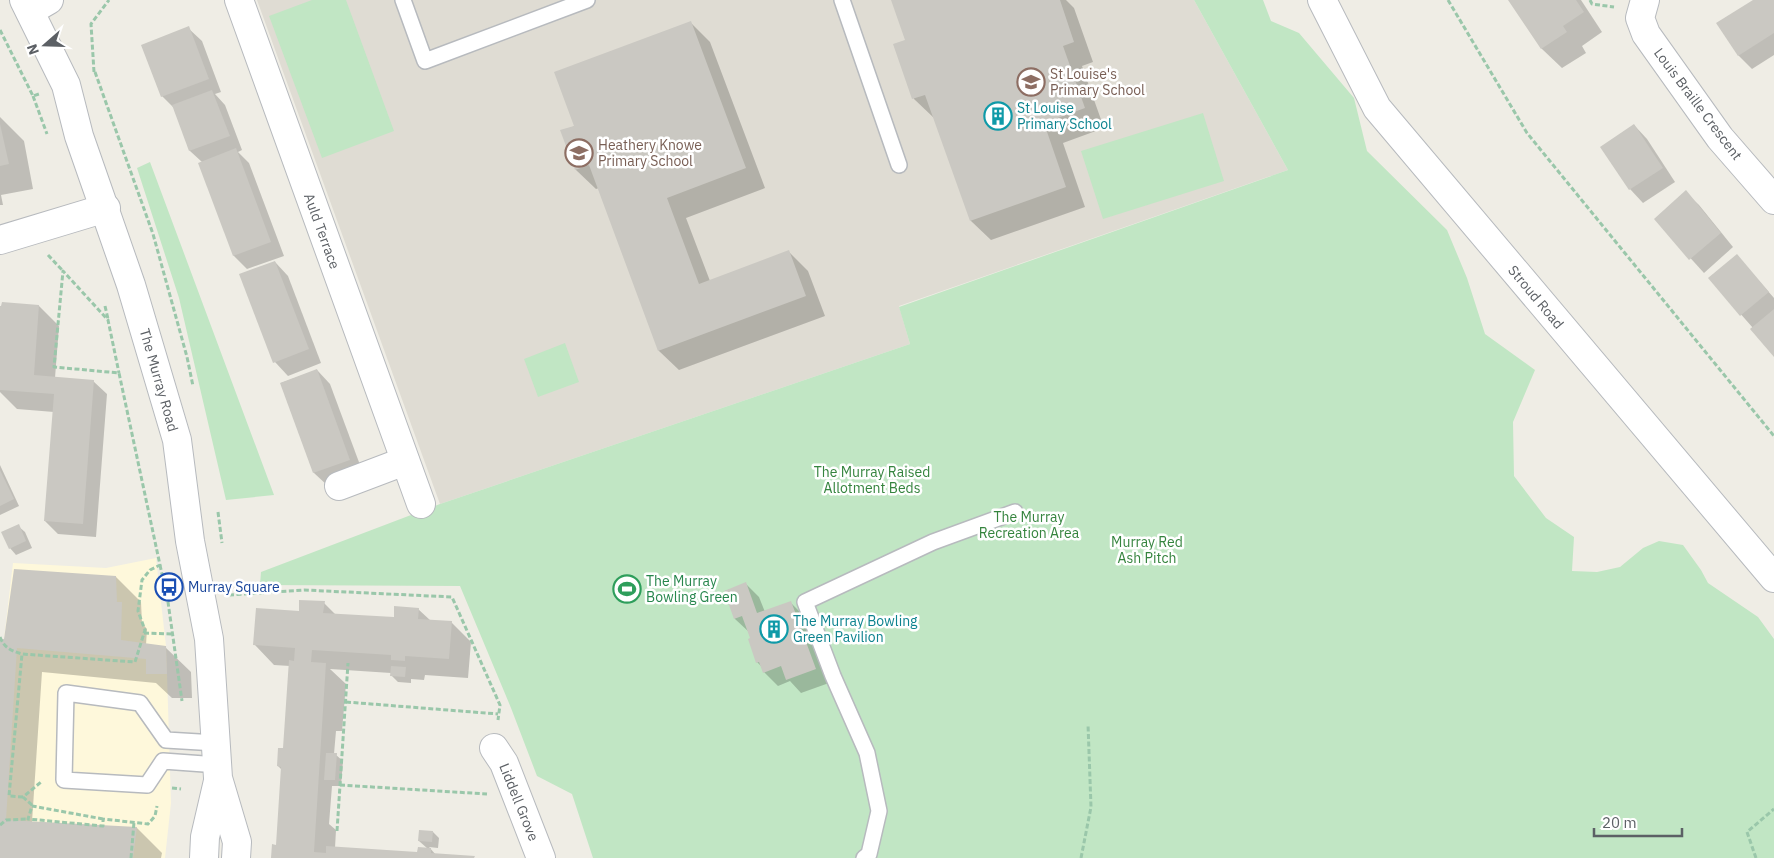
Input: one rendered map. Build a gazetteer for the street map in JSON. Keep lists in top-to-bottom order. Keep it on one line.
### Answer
{"streets":{"street":["Louis Braille Crescent","Auld Terrace","Stroud Road","The Murray Road","Liddell Grove"]},"parks":["The Murray Raised Allotment Beds","The Murray Recreation Area","Murray Red Ash Pitch"],"places":{"school or university":["St Louise's Primary School","Heathery Knowe Primary School"],"building":["St Louise Primary School","The Murray Bowling Green Pavilion"],"bus stop":["Murray Square"],"sports":["The Murray Bowling Green"]},"scale_bar":"20 m","north":"left"}
